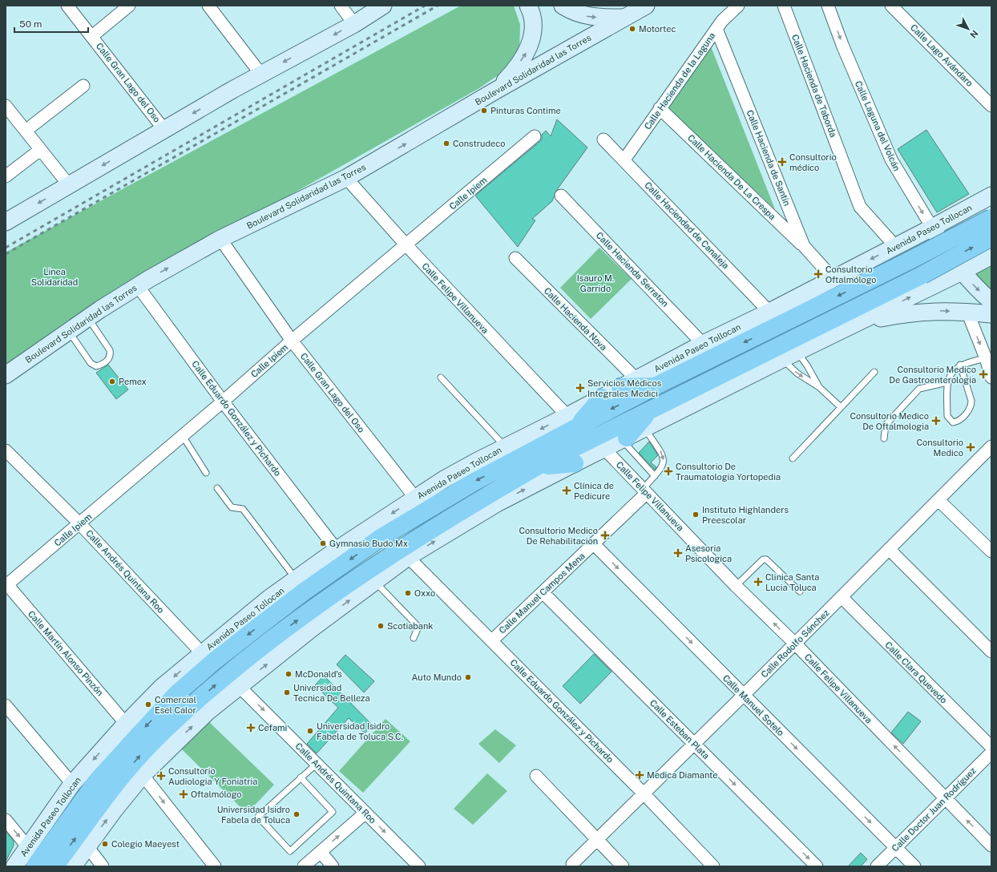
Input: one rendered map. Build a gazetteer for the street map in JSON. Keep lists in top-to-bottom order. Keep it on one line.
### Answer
{"streets":{"highway":["Avenida Paseo Tollocan"],"main road":["Boulevard Solidaridad las Torres","Calle Laguna del Volcán"],"street":["Calle Lago Avándaro","Calle Hacienda de la Laguna","Calle Gran Lago del Oso","Calle Hacienda de Taborda","Calle Hacienda de Santin","Calle Hacienda De La Crespa","Calle Ipiem","Calle Haciendad de Canaleja","Calle Hacienda Serraton","Calle Felipe Villanueva","Calle Hacienda Nova","Calle Eduardo González y Pichardo","Calle Andrés Quintana Roo","Calle Manuel Campos Mena","Calle Rodolfo Sánchez","Calle Martín Alonso Pinzón","Calle Clara Quevedo","Calle Manuel Sotelo","Calle Esteban Plata","Calle Doctor Juan Rodríguez"]},"crossings":[["Boulevard Solidaridad las Torres","Calle Gran Lago del Oso"],["Boulevard Solidaridad las Torres","Calle Felipe Villanueva"],["Boulevard Solidaridad las Torres","Calle Eduardo González y Pichardo"],["Calle Hacienda de la Laguna","Calle Hacienda de Santin"],["Calle Hacienda de la Laguna","Calle Hacienda De La Crespa"],["Calle Hacienda de la Laguna","Calle Haciendad de Canaleja"],["Calle Gran Lago del Oso","Calle Ipiem"],["Calle Gran Lago del Oso","Avenida Paseo Tollocan"],["Calle Hacienda de Taborda","Avenida Paseo Tollocan"],["Calle Laguna del Volcán","Avenida Paseo Tollocan"],["Calle Hacienda de Santin","Calle Hacienda De La Crespa"],["Calle Hacienda de Santin","Avenida Paseo Tollocan"],["Calle Ipiem","Calle Felipe Villanueva"],["Calle Ipiem","Calle Eduardo González y Pichardo"],["Calle Ipiem","Calle Andrés Quintana Roo"],["Calle Ipiem","Calle Martín Alonso Pinzón"],["Calle Haciendad de Canaleja","Avenida Paseo Tollocan"],["Avenida Paseo Tollocan","Calle Hacienda Serraton"],["Avenida Paseo Tollocan","Calle Felipe Villanueva"],["Avenida Paseo Tollocan","Calle Hacienda Nova"],["Avenida Paseo Tollocan","Calle Eduardo González y Pichardo"],["Avenida Paseo Tollocan","Calle Andrés Quintana Roo"],["Avenida Paseo Tollocan","Calle Martín Alonso Pinzón"],["Calle Felipe Villanueva","Calle Manuel Campos Mena"],["Calle Felipe Villanueva","Calle Rodolfo Sánchez"],["Calle Felipe Villanueva","Calle Doctor Juan Rodríguez"],["Calle Eduardo González y Pichardo","Calle Manuel Campos Mena"],["Calle Eduardo González y Pichardo","Calle Rodolfo Sánchez"],["Calle Manuel Campos Mena","Calle Manuel Sotelo"],["Calle Manuel Campos Mena","Calle Esteban Plata"],["Calle Rodolfo Sánchez","Calle Clara Quevedo"],["Calle Rodolfo Sánchez","Calle Manuel Sotelo"],["Calle Rodolfo Sánchez","Calle Esteban Plata"],["Calle Manuel Sotelo","Calle Doctor Juan Rodríguez"]],"one_way":["Calle Laguna del Volcán","Calle Felipe Villanueva","Calle Manuel Sotelo","Calle Esteban Plata"],"parks":["Linea Solidaridad","Isauro M. Garrido"],"places":{"other":["Motortec","Pinturas Contime","Construdeco","Pemex","Instituto Highlanders Preescolar","Gymnasio Budo Mx","Oxxo","Scotiabank","McDonald's","Auto Mundo","Universidad Tecnica De Belleza","Comercial Esel Calor","Universidad Isidro Fabela de Toluca S.C.","Universidad Isidro Fabela de Toluca","Colegio Maeyest"],"health":["Consultorio médico","Consultorio Oftalmólogo","Consultorio Medico De Gastroenterologia","Servicios Médicos Integrales Medici","Consultorio Medico De Oftalmologia","Consultorio Medico","Consultorio De Traumatologia Yortopedia","Clínica de Pedicure","Consultorio Medico De Rehabilitacion","Asesoria Psicologica","Clinica Santa Lucia Toluca","Cefami","Medica Diamante","Consultorio Audiologia Y Foniatria","Oftalmólogo"]},"scale_bar":"50 m","north":"bottom right"}
